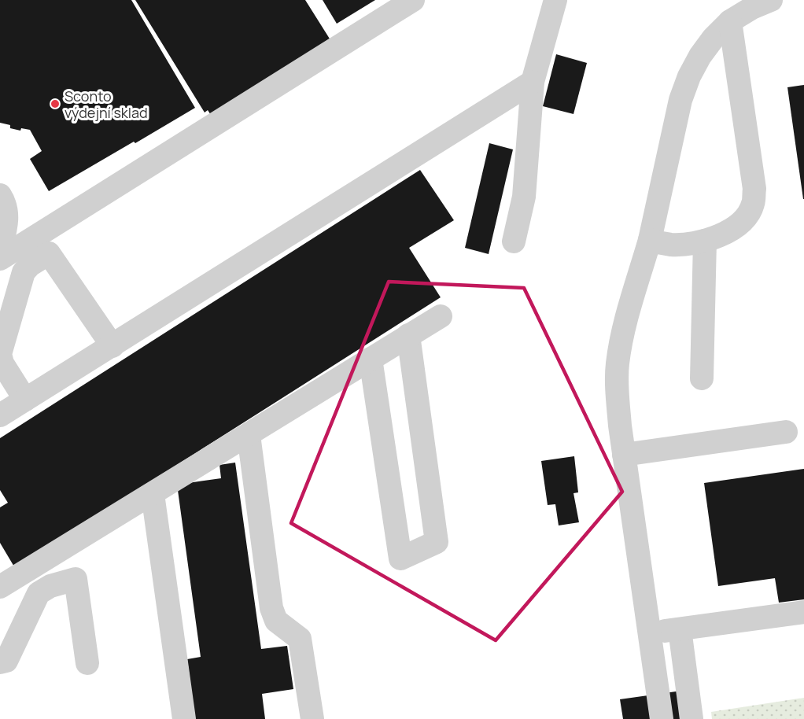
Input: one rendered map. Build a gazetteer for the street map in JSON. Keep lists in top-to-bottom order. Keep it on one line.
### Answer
{"places":["Sconto výdejní sklad"]}
